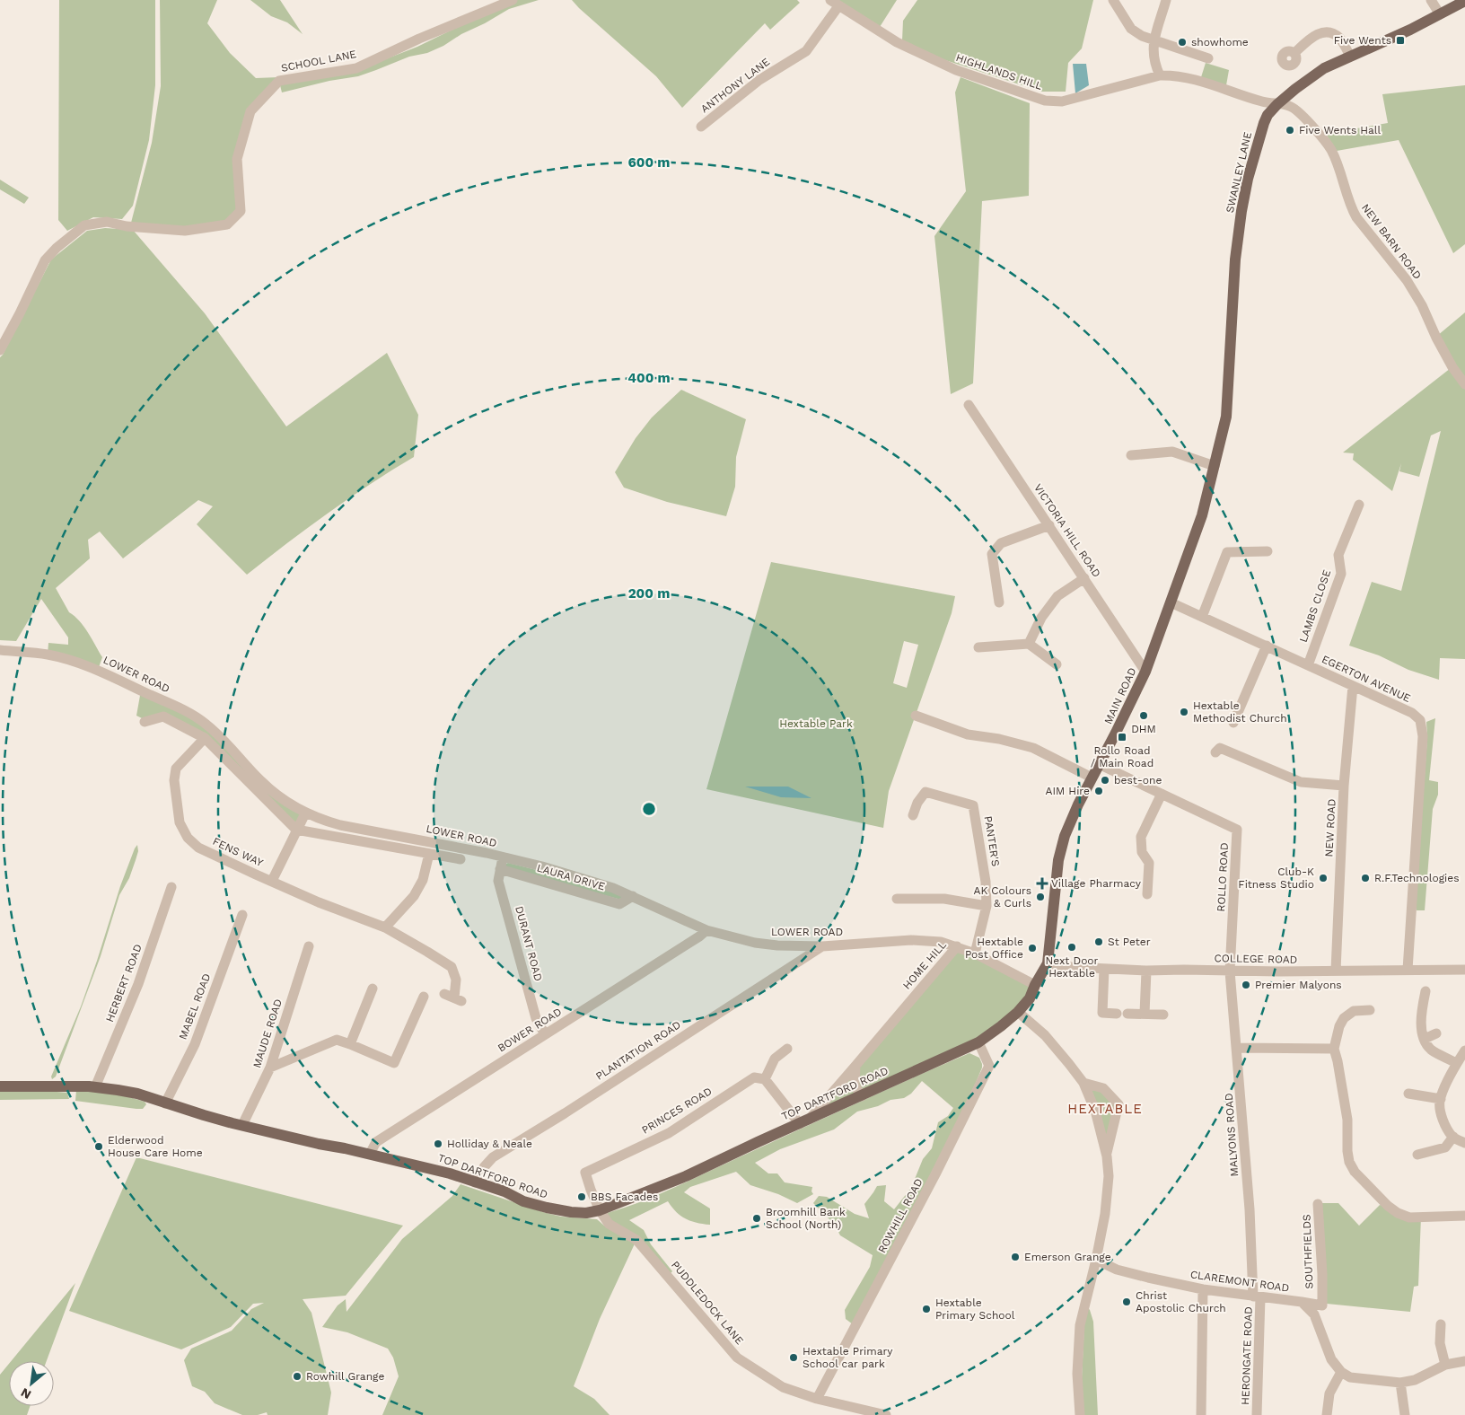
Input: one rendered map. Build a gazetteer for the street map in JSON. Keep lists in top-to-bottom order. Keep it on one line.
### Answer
{"streets":{"main road":["SWANLEY LANE","MAIN ROAD","TOP DARTFORD ROAD"],"street":["SCHOOL LANE","HIGHLANDS HILL","ANTHONY LANE","NEW BARN ROAD","VICTORIA HILL ROAD","LAMBS CLOSE","LOWER ROAD","EGERTON AVENUE","NEW ROAD","PANTER'S","FENS WAY","LAURA DRIVE","ROLLO ROAD","DURANT ROAD","COLLEGE ROAD","HOME HILL","HERBERT ROAD","MABEL ROAD","BOWER ROAD","MAUDE ROAD","PLANTATION ROAD","PRINCES ROAD","MALYONS ROAD","ROWHILL ROAD","SOUTHFIELDS","CLAREMONT ROAD","PUDDLEDOCK LANE","HERONGATE ROAD"]},"crossings":[["HIGHLANDS HILL","ANTHONY LANE"],["HIGHLANDS HILL","SWANLEY LANE"],["HIGHLANDS HILL","NEW BARN ROAD"],["SWANLEY LANE","NEW BARN ROAD"],["SWANLEY LANE","MAIN ROAD"],["VICTORIA HILL ROAD","MAIN ROAD"],["LAMBS CLOSE","EGERTON AVENUE"],["LOWER ROAD","LAURA DRIVE"],["LOWER ROAD","DURANT ROAD"],["LOWER ROAD","HOME HILL"],["LOWER ROAD","BOWER ROAD"],["LOWER ROAD","PLANTATION ROAD"],["EGERTON AVENUE","MAIN ROAD"],["EGERTON AVENUE","NEW ROAD"],["EGERTON AVENUE","COLLEGE ROAD"],["MAIN ROAD","ROLLO ROAD"],["MAIN ROAD","COLLEGE ROAD"],["MAIN ROAD","HOME HILL"],["MAIN ROAD","TOP DARTFORD ROAD"],["NEW ROAD","COLLEGE ROAD"],["PANTER'S","HOME HILL"],["LAURA DRIVE","DURANT ROAD"],["ROLLO ROAD","COLLEGE ROAD"],["ROLLO ROAD","MALYONS ROAD"],["DURANT ROAD","BOWER ROAD"],["COLLEGE ROAD","MALYONS ROAD"],["HOME HILL","TOP DARTFORD ROAD"],["HERBERT ROAD","TOP DARTFORD ROAD"],["MABEL ROAD","TOP DARTFORD ROAD"],["BOWER ROAD","TOP DARTFORD ROAD"],["MAUDE ROAD","TOP DARTFORD ROAD"],["PLANTATION ROAD","TOP DARTFORD ROAD"],["TOP DARTFORD ROAD","PRINCES ROAD"],["TOP DARTFORD ROAD","ROWHILL ROAD"],["TOP DARTFORD ROAD","PUDDLEDOCK LANE"],["PRINCES ROAD","PUDDLEDOCK LANE"],["MALYONS ROAD","CLAREMONT ROAD"],["MALYONS ROAD","HERONGATE ROAD"],["ROWHILL ROAD","PUDDLEDOCK LANE"],["SOUTHFIELDS","CLAREMONT ROAD"],["CLAREMONT ROAD","HERONGATE ROAD"]],"districts":["HEXTABLE"],"parks":["Hextable Park"],"places":{"transit":["Five Wents","Rollo Road / Main Road"],"other":["showhome","Five Wents Hall","Hextable Methodist Church","DHM","best-one","AIM Hire","Club-K Fitness Studio","R.F.Technologies","AK Colours & Curls","St Peter","Next Door Hextable","Hextable Post Office","Premier Malyons","Holliday & Neale","Elderwood House Care Home","BBS Facades","Broomhill Bank School (North)","Emerson Grange","Christ Apostolic Church","Hextable Primary School","Hextable Primary School car park","Rowhill Grange"],"health":["Village Pharmacy"]},"north":"bottom left","rings":["600 m","400 m","200 m"]}
